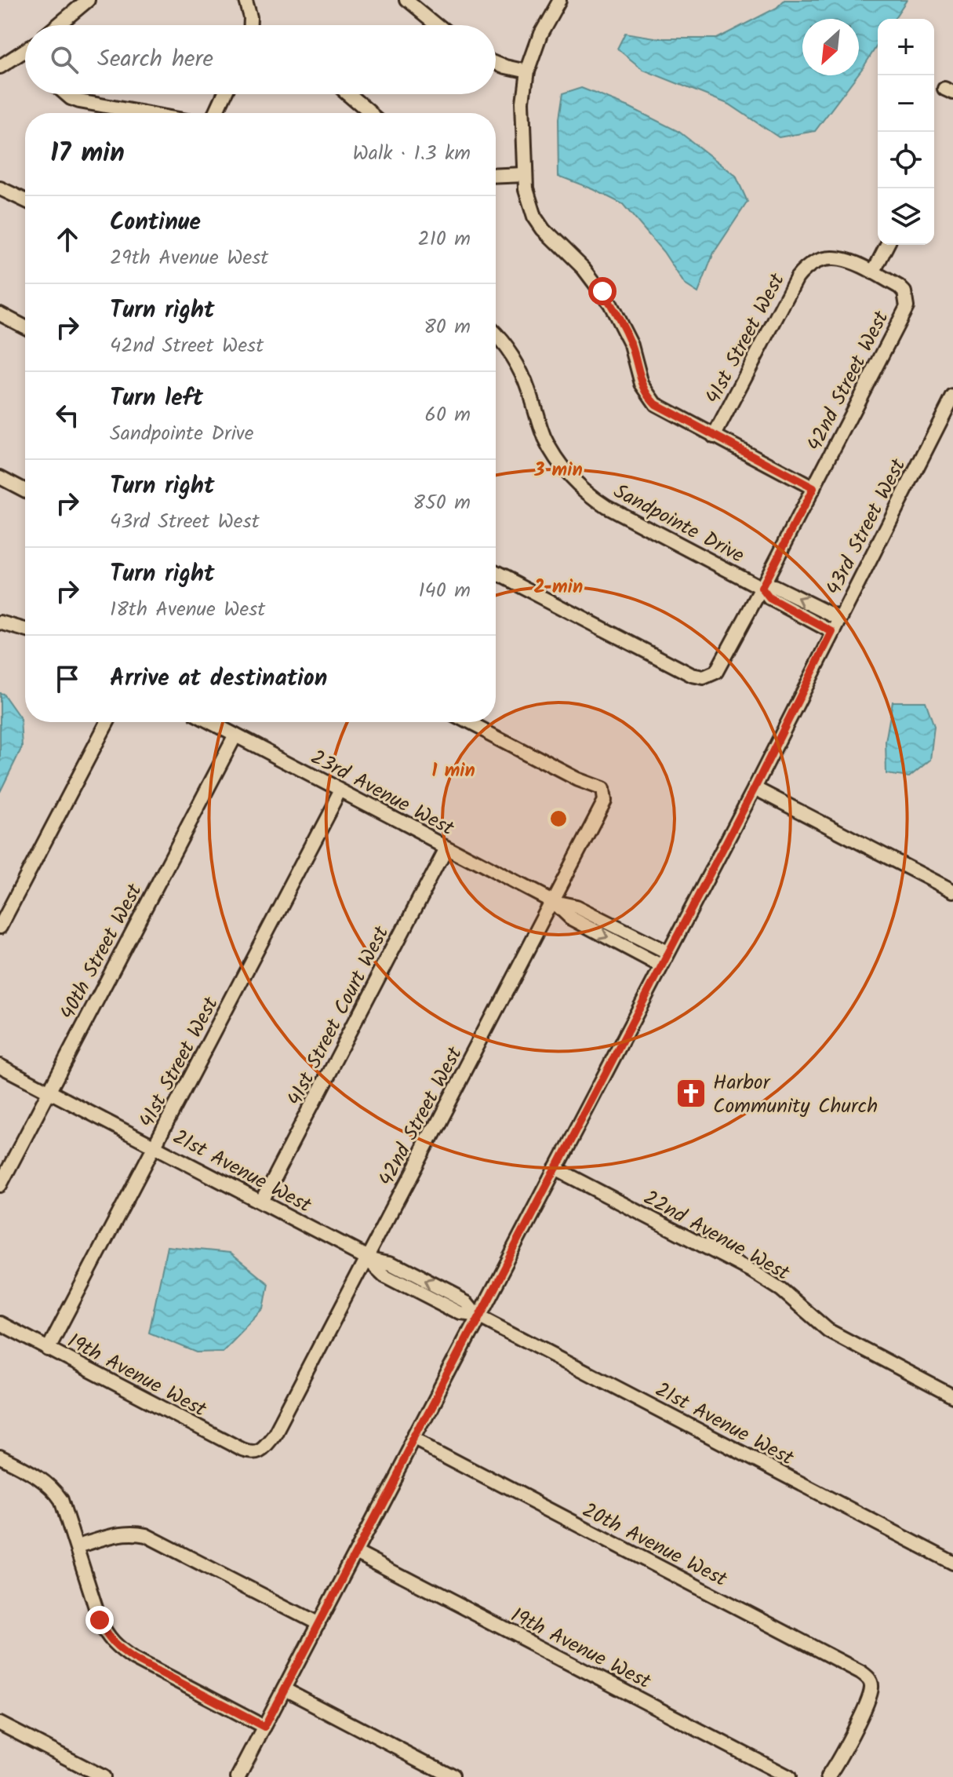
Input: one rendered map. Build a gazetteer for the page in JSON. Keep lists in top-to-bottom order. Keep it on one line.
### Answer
{"streets":{"street":["41st Street West","42nd Street West","Sandpointe Drive","43rd Street West","23rd Avenue West","40th Street West","41st Street Court West","21st Avenue West","22nd Avenue West","19th Avenue West","20th Avenue West"]},"crossings":[["41st Street West","42nd Street West"],["41st Street West","23rd Avenue West"],["41st Street West","21st Avenue West"],["41st Street West","19th Avenue West"],["42nd Street West","Sandpointe Drive"],["42nd Street West","23rd Avenue West"],["42nd Street West","21st Avenue West"],["42nd Street West","19th Avenue West"],["Sandpointe Drive","43rd Street West"],["43rd Street West","23rd Avenue West"],["43rd Street West","21st Avenue West"],["43rd Street West","22nd Avenue West"],["43rd Street West","19th Avenue West"],["43rd Street West","20th Avenue West"],["23rd Avenue West","40th Street West"],["23rd Avenue West","41st Street Court West"],["40th Street West","21st Avenue West"],["41st Street Court West","21st Avenue West"]],"places":{"church":["Harbor Community Church"]},"north":"bottom left","page":{"map_buttons":["+","−"],"search":"Search here","heading":["17 min","Walk · 1.3 km"],"list":[["Continue","29th Avenue West","210 m"],["Turn right","42nd Street West","80 m"],["Turn left","Sandpointe Drive","60 m"],["Turn right","43rd Street West","850 m"],["Turn right","18th Avenue West","140 m"],"Arrive at destination"]},"rings":["3 min","2 min","1 min"]}
